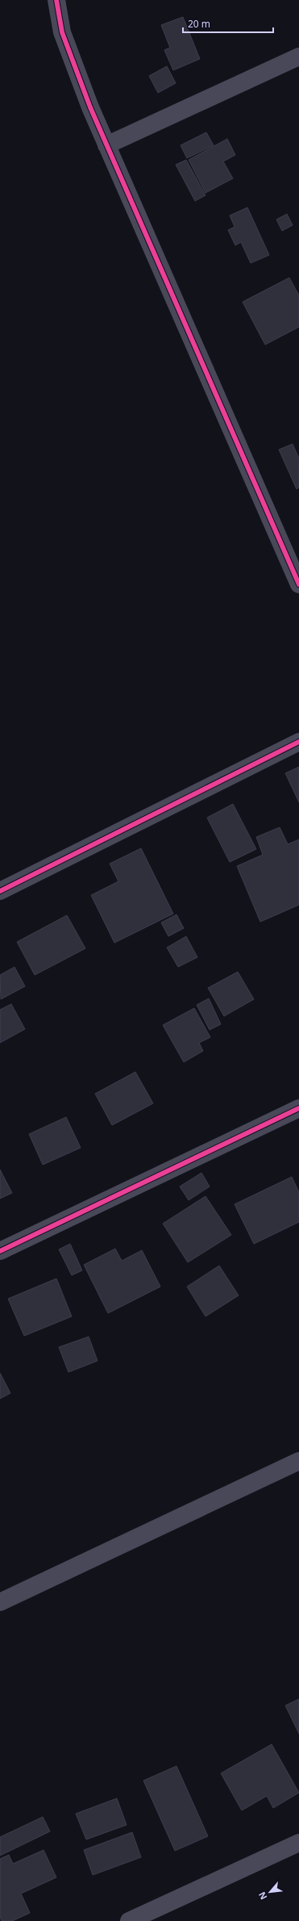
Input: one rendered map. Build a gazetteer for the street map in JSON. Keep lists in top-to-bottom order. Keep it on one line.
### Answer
{"scale_bar":"20 m","north":"bottom left"}
